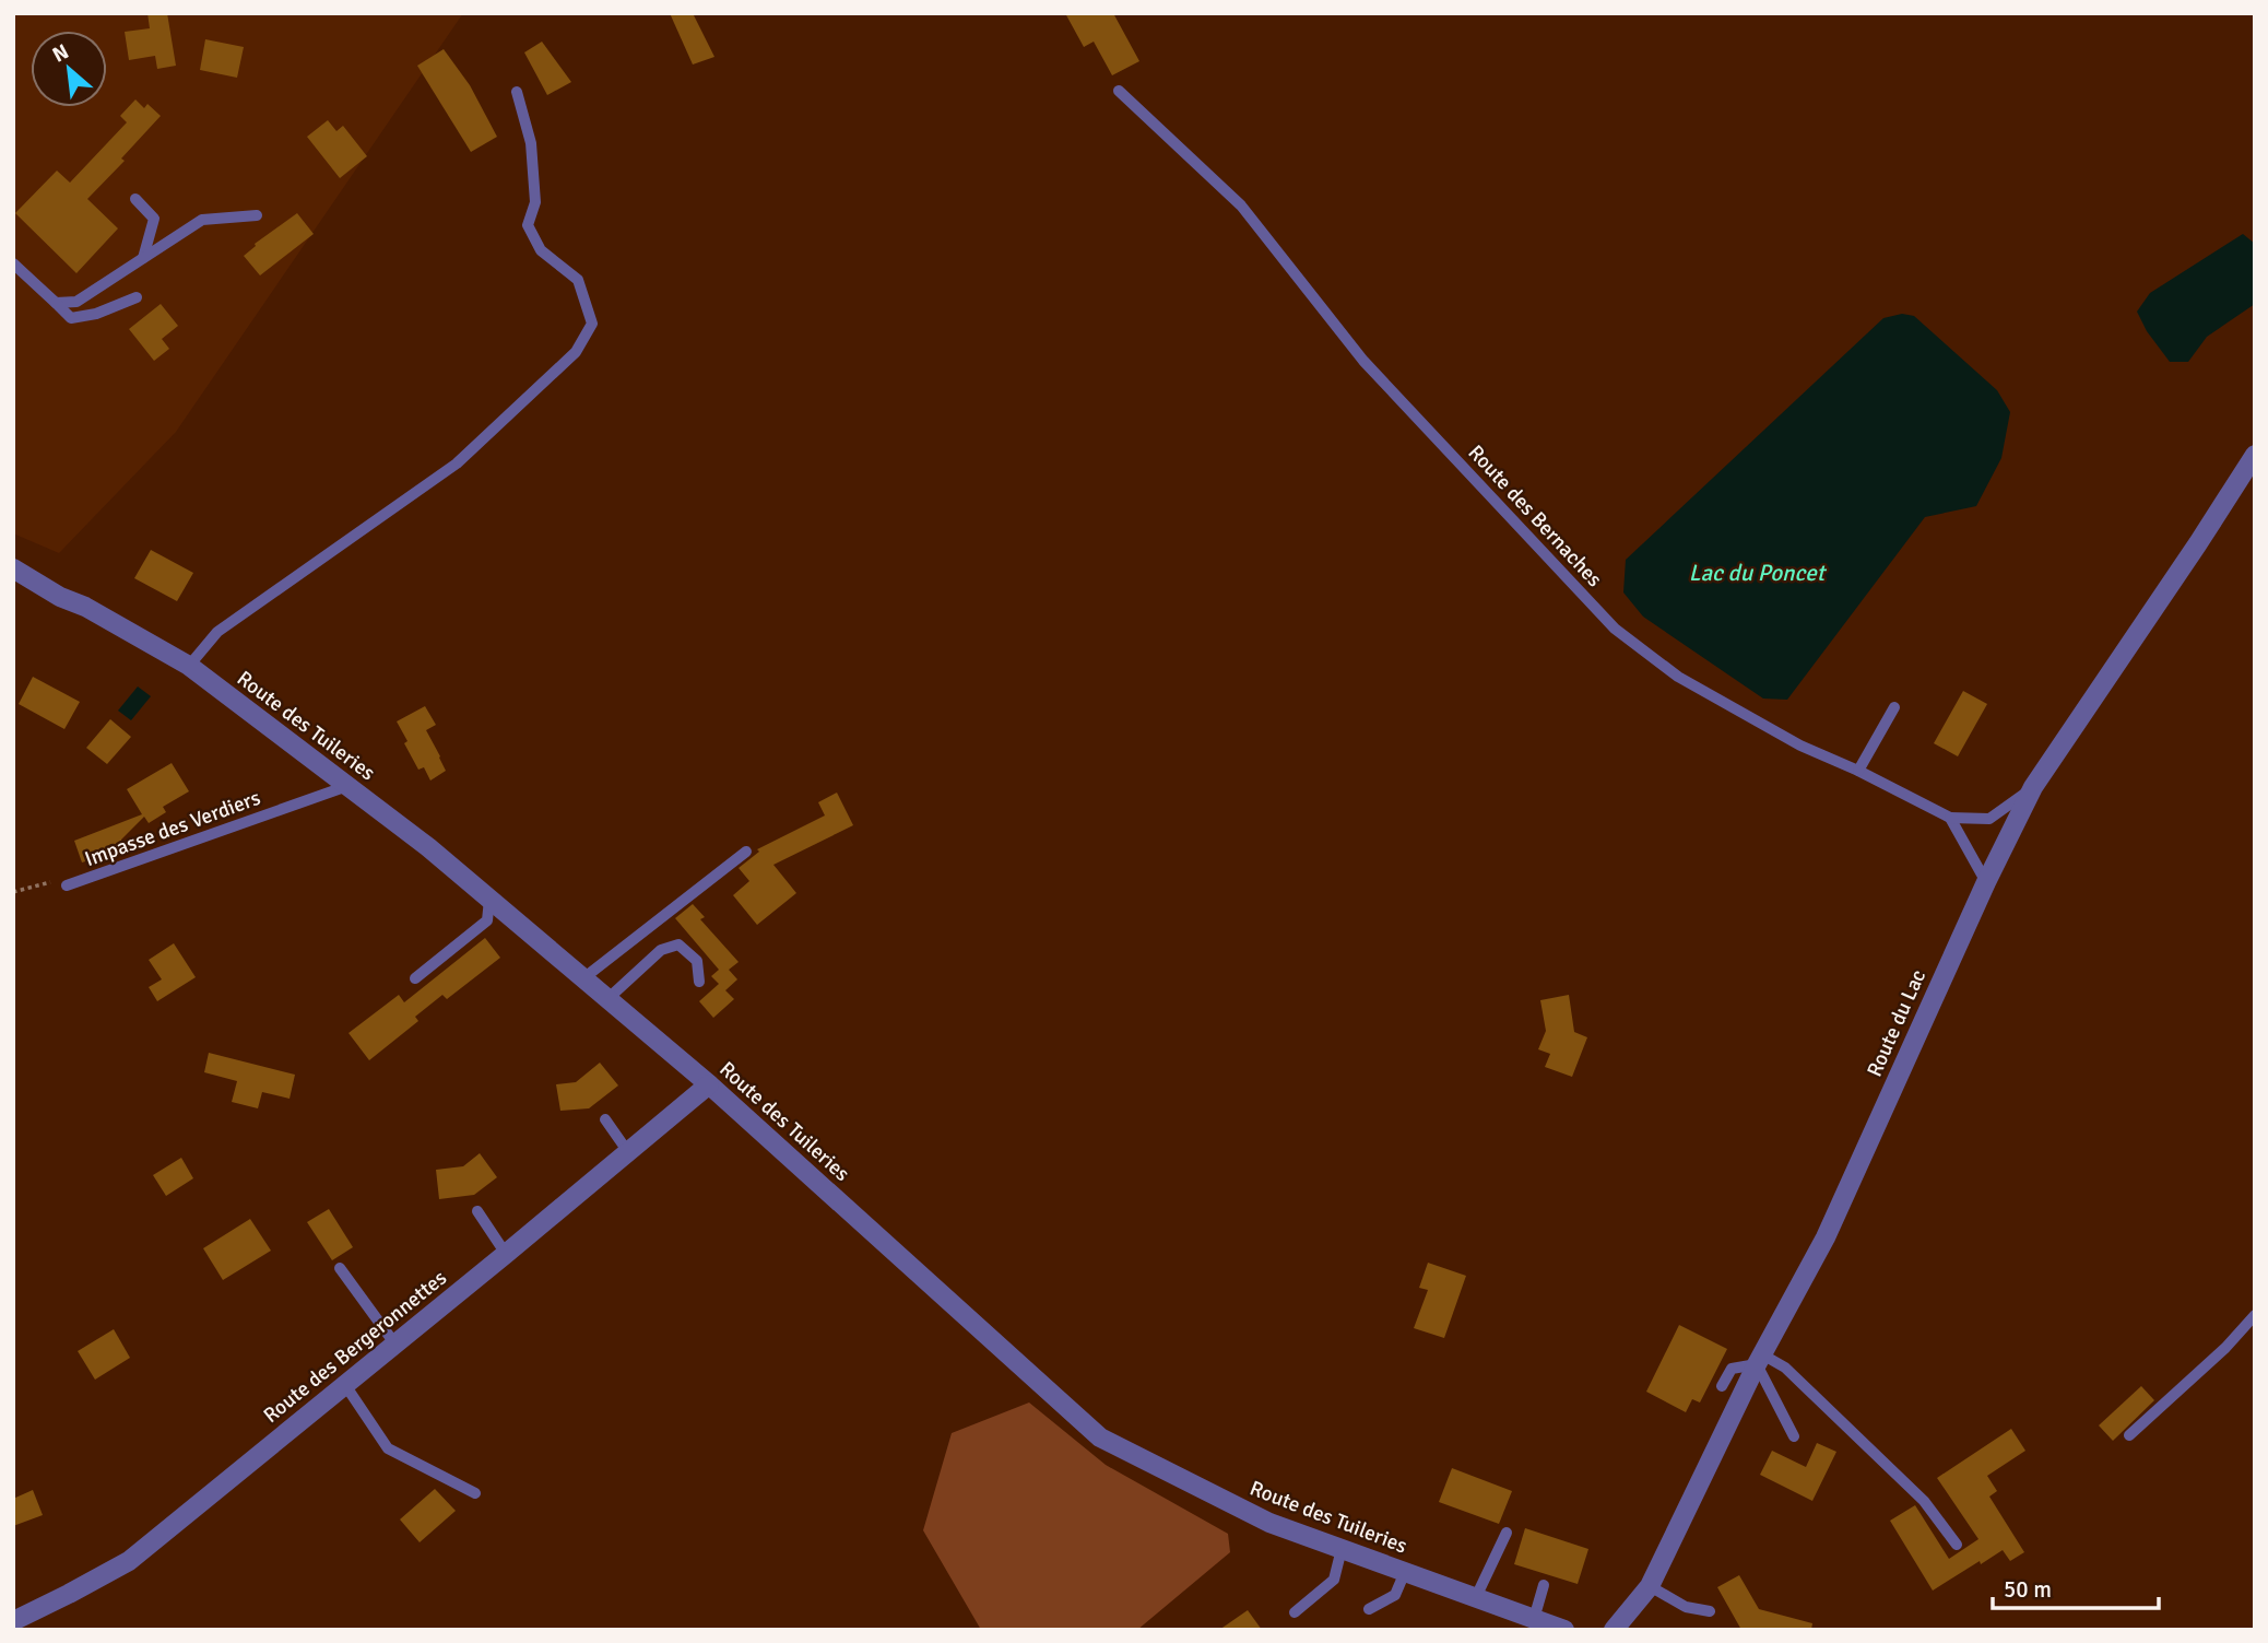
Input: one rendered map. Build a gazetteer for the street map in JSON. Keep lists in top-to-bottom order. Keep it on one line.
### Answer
{"streets":{"street":["Route des Tuileries","Route du Lac","Route des Bergeronnettes"],"lane":["Route des Bernaches","Impasse des Verdiers"]},"crossings":[["Route des Tuileries","Impasse des Verdiers"],["Route des Tuileries","Route des Bergeronnettes"]],"water":["Lac du Poncet"],"scale_bar":"50 m","north":"top left"}
